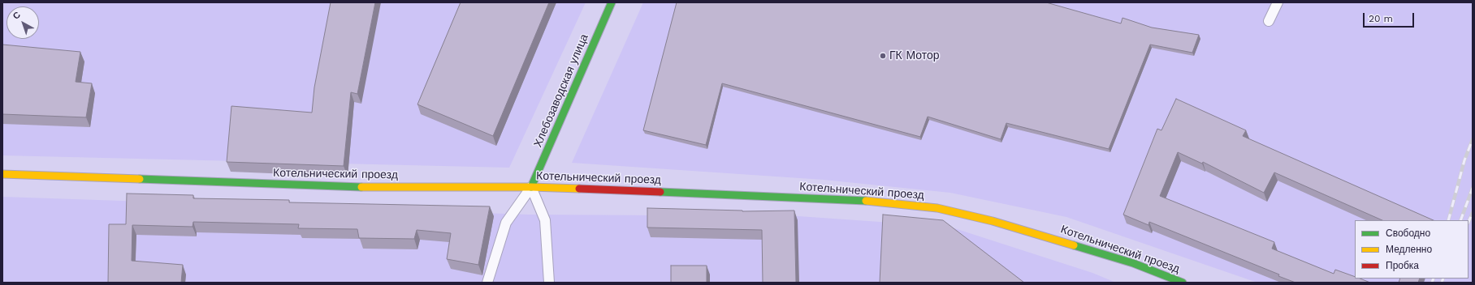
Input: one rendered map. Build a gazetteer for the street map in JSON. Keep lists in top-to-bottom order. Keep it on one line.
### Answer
{"streets":{"street":["Хлебозаводская улица","Котельнический проезд"]},"crossings":[["Хлебозаводская улица","Котельнический проезд"]],"places":["ГК Мотор"],"legend":["Свободно","Медленно","Пробка"],"scale_bar":"20 m","north":"top left"}
